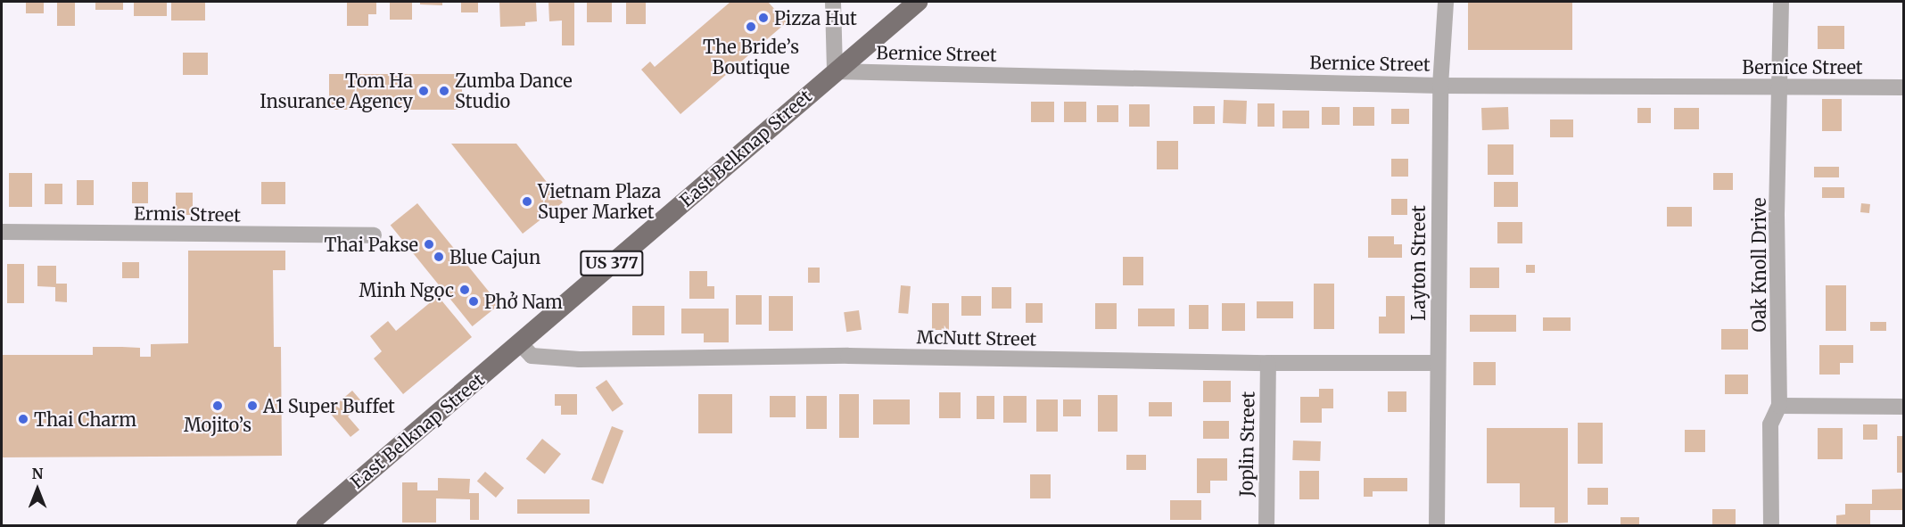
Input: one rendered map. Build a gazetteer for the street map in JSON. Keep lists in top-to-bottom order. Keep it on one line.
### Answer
{"streets":{"main road":["East Belknap Street","US 377"],"street":["Bernice Street","Ermis Street","Layton Street","Oak Knoll Drive","McNutt Street","Joplin Street"]},"crossings":[["Bernice Street","East Belknap Street"],["Bernice Street","Layton Street"],["Bernice Street","Oak Knoll Drive"],["East Belknap Street","McNutt Street"],["Layton Street","McNutt Street"],["McNutt Street","Joplin Street"]],"places":["Pizza Hut","The Bride’s Boutique","Tom Ha Insurance Agency","Zumba Dance Studio","Vietnam Plaza Super Market","Thai Pakse","Blue Cajun","Minh Ngọc","Phở Nam","Mojito’s","A1 Super Buffet","Thai Charm"],"north":"top"}
